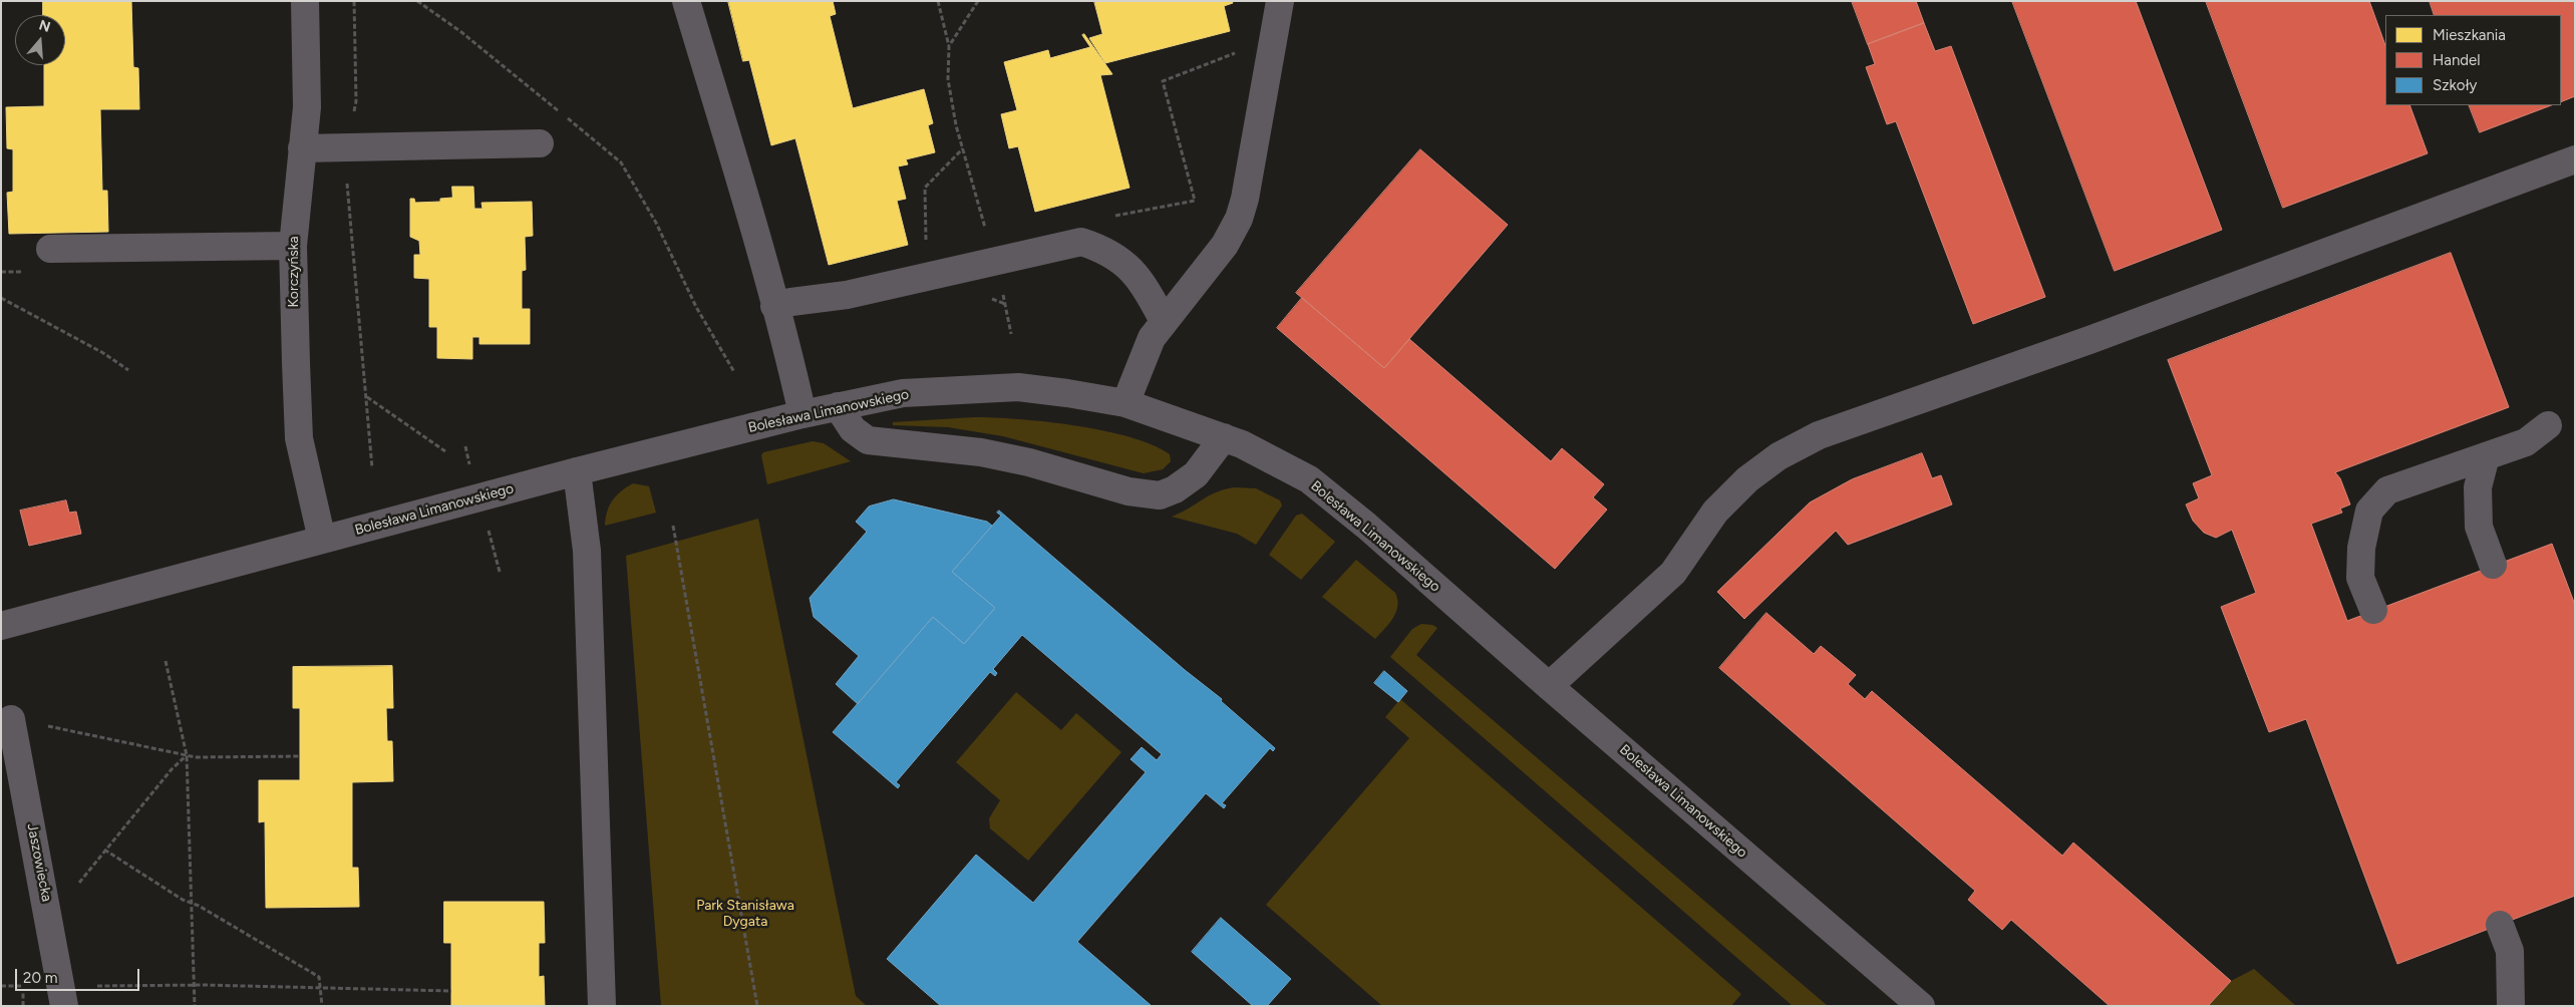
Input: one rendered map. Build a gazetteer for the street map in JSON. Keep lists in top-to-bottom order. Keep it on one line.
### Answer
{"streets":{"street":["Korczyńska","Bolesława Limanowskiego","Jaszowiecka"]},"crossings":[["Korczyńska","Bolesława Limanowskiego"]],"parks":["Park Stanisława Dygata"],"legend":["Mieszkania","Handel","Szkoły"],"scale_bar":"20 m","north":"top"}
